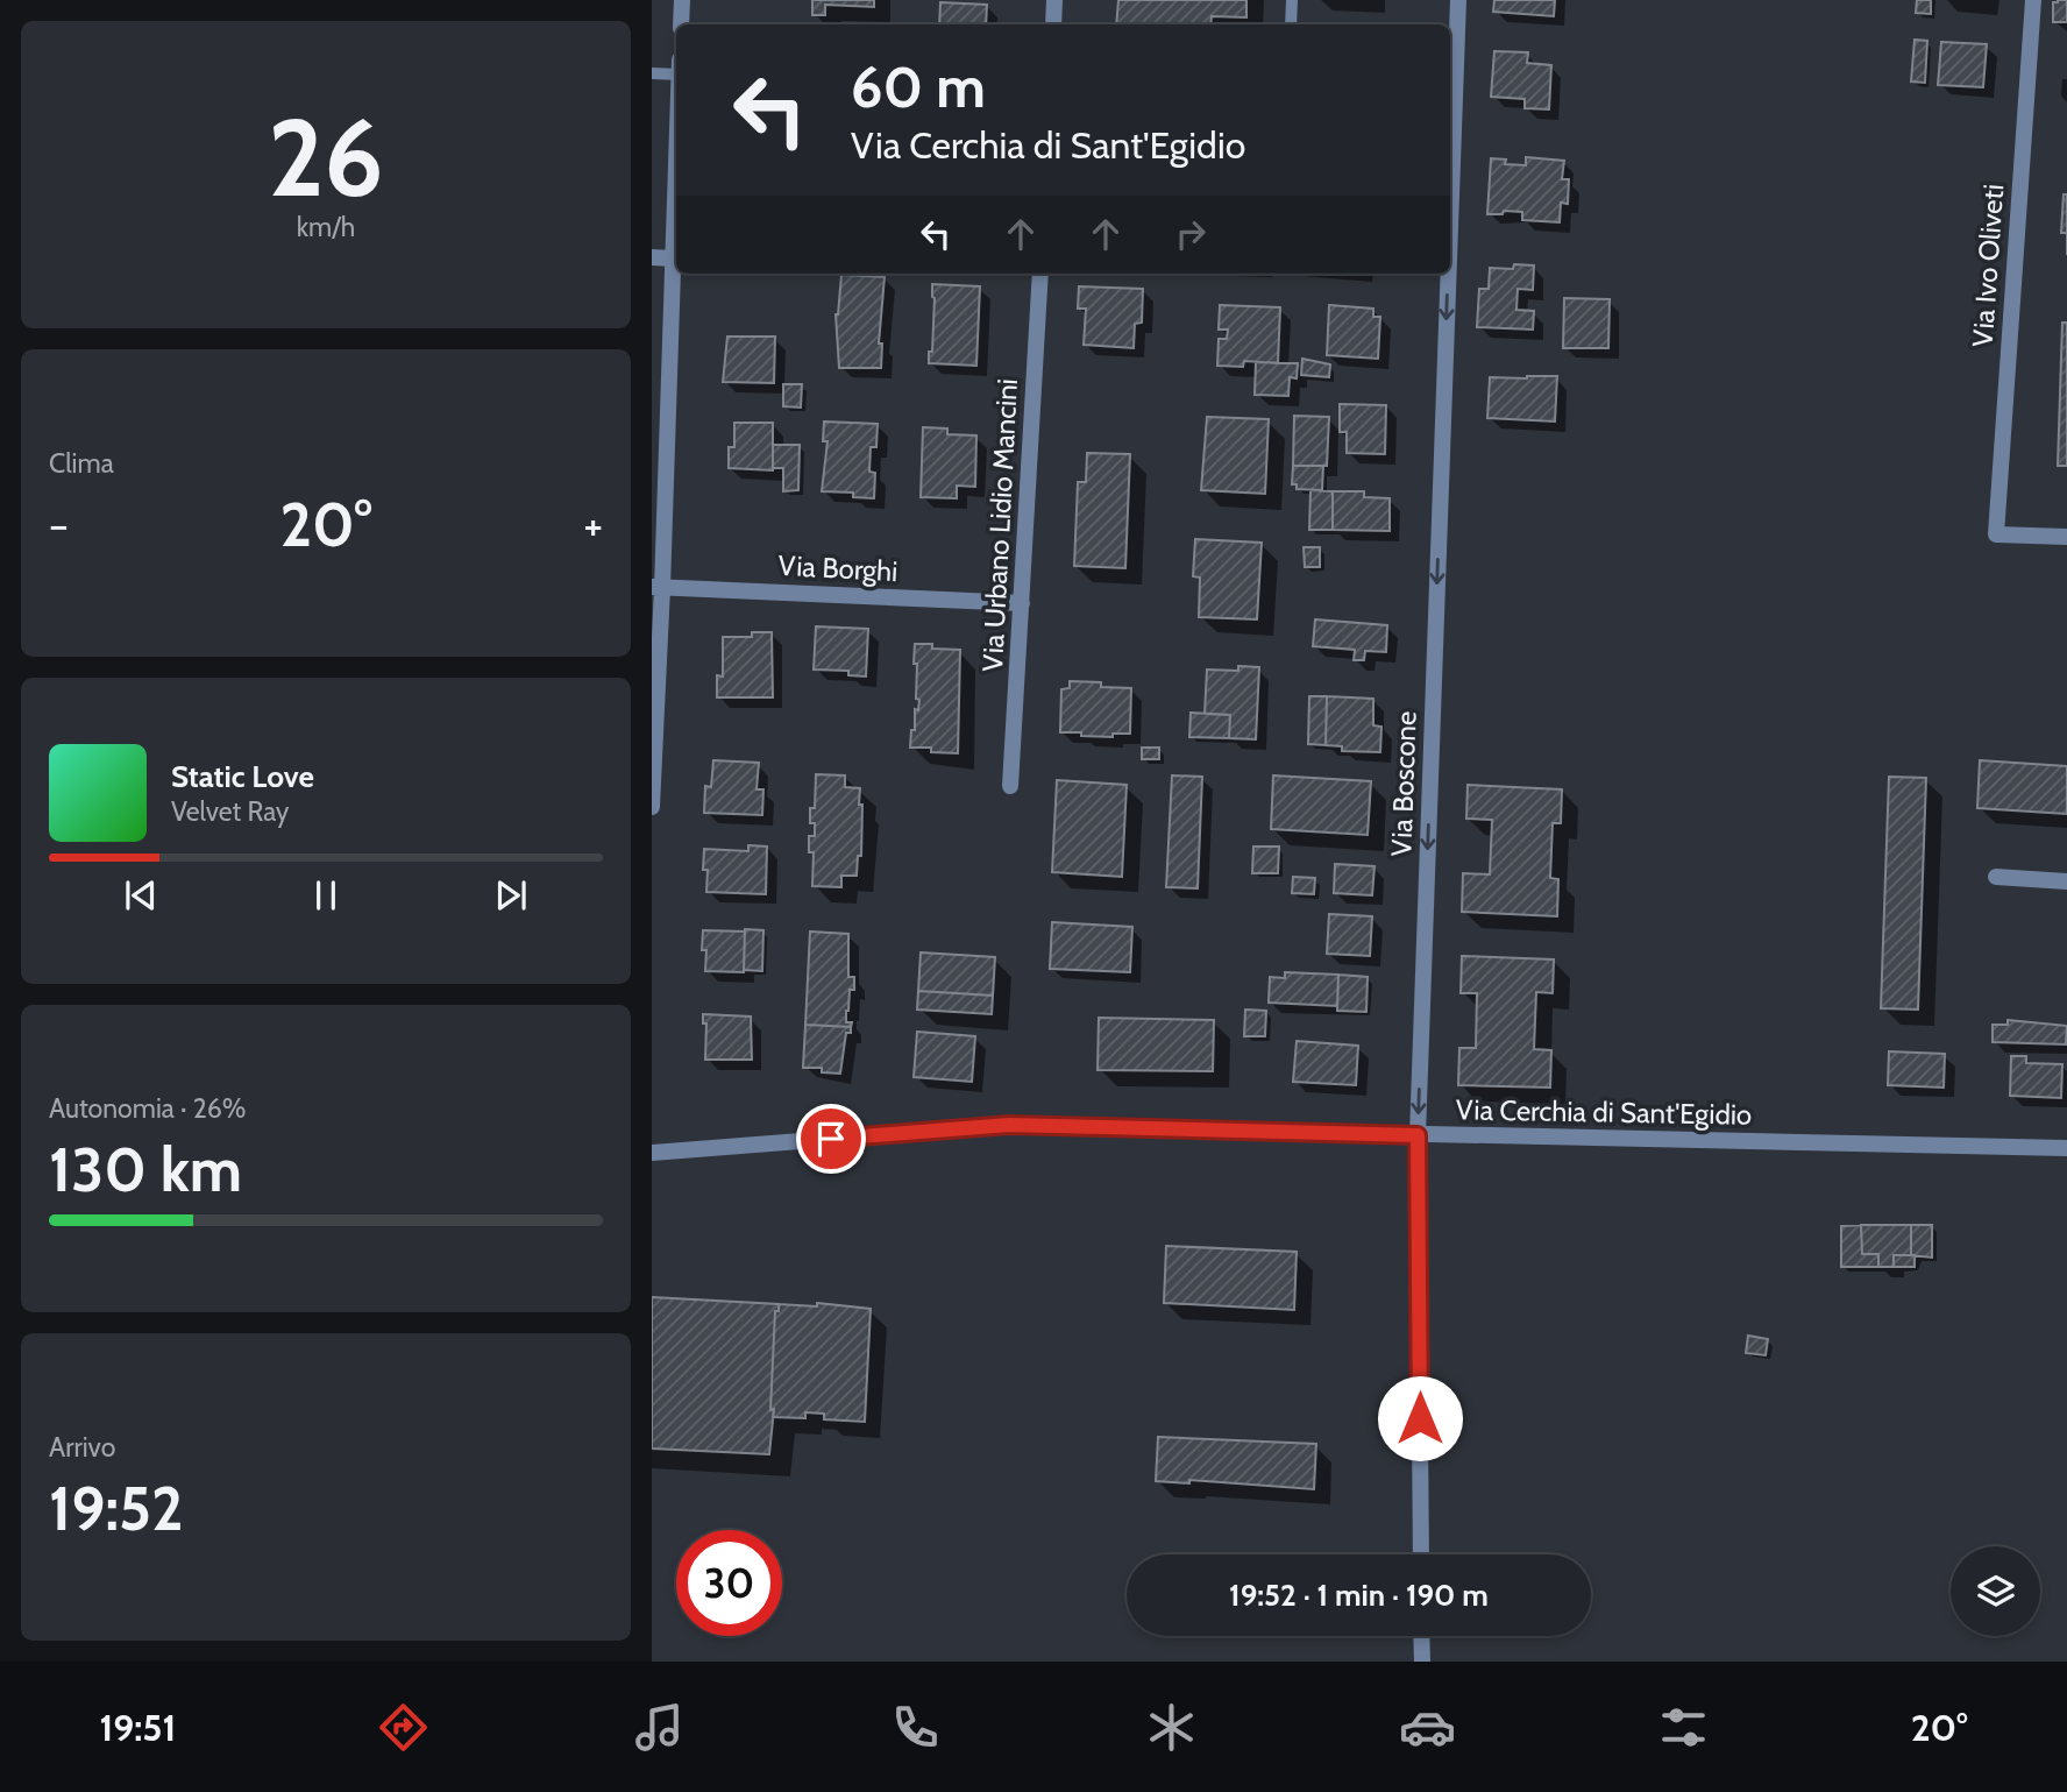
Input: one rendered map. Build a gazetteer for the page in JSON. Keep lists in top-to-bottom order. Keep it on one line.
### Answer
{"streets":{"street":["Via Ivo Oliveti","Via Urbano Lidio Mancini","Via Borghi","Via Boscone","Via Cerchia di Sant'Egidio"]},"crossings":[["Via Urbano Lidio Mancini","Via Borghi"],["Via Boscone","Via Cerchia di Sant'Egidio"]],"one_way":["Via Boscone"],"page":{"tile":[["26","km/h"],"Clima",["Autonomia · 26%","130 km"],["Arrivo","19:52"]],"turn":["60 m","Via Cerchia di Sant'Egidio"],"heat":["−","20°","+"],"song":["Static Love","Velvet Ray"],"limit":"30","trip":"19:52 · 1 min · 190 m","tabs":["19:51","20°"]}}
